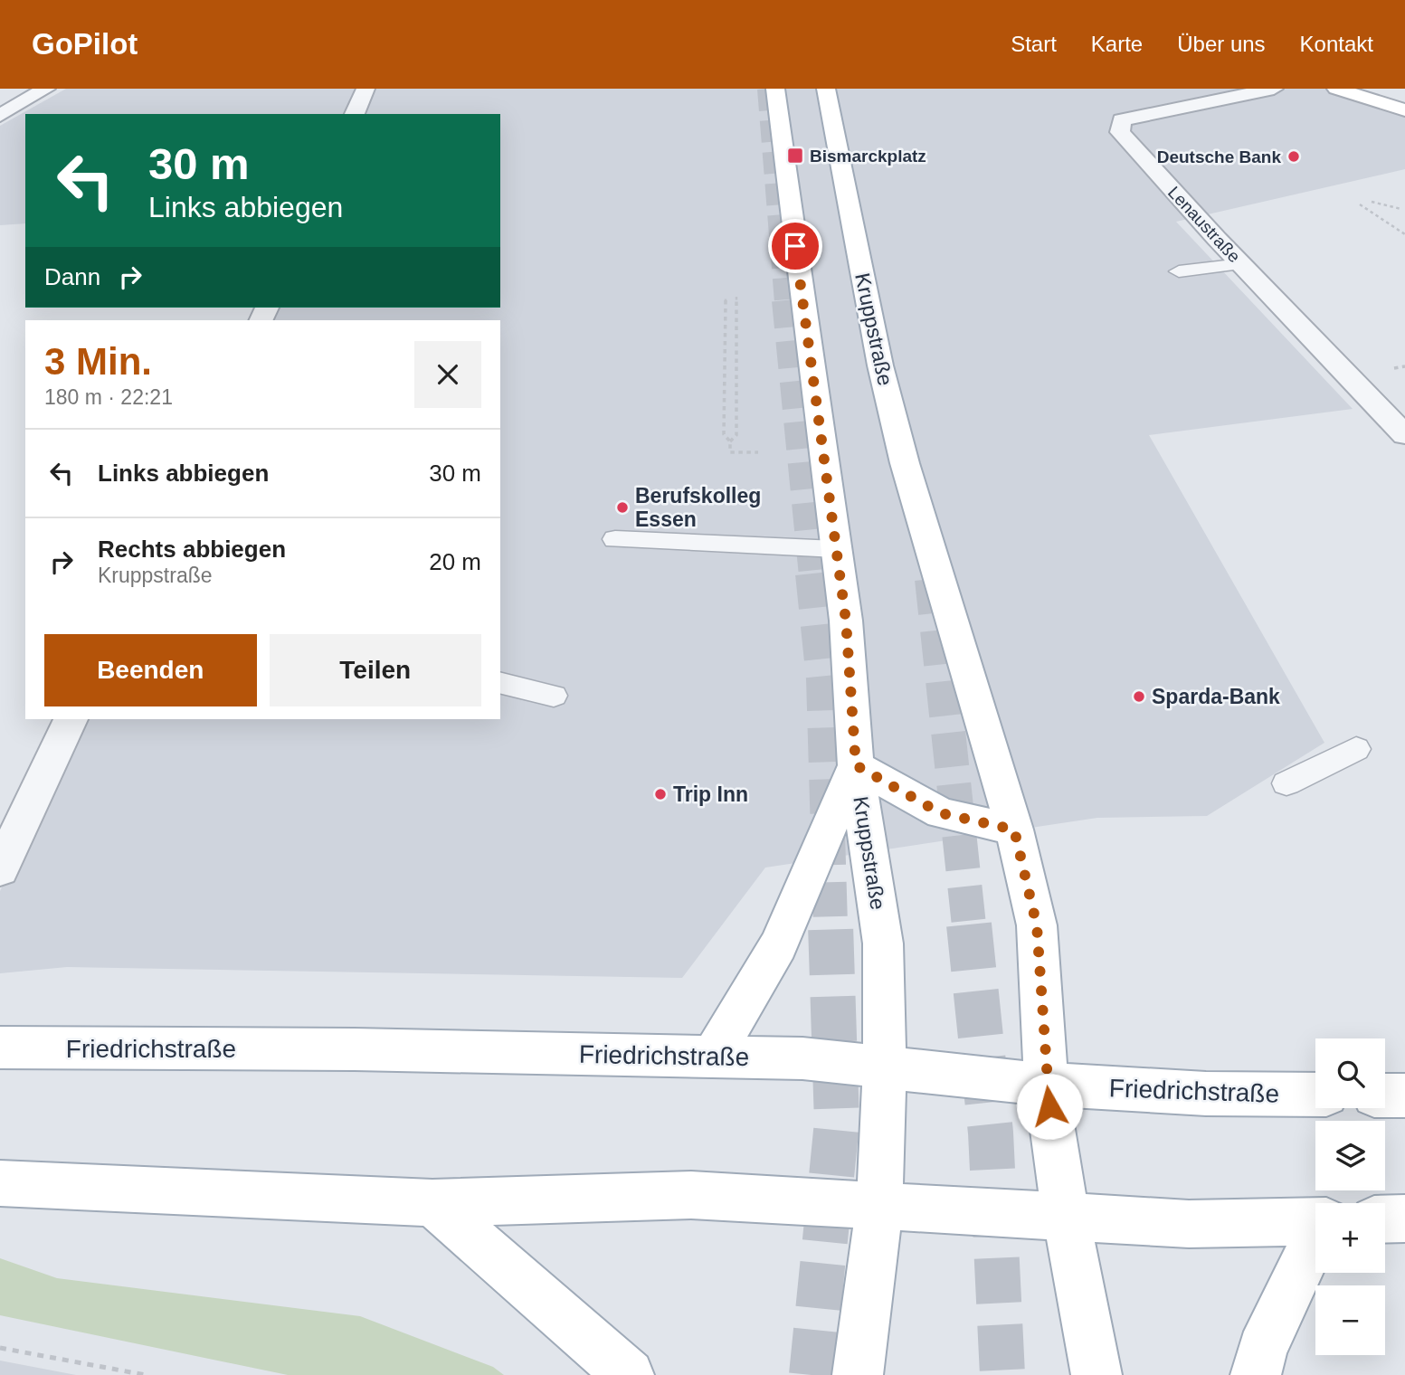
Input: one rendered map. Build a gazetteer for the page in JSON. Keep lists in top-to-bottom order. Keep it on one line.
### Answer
{"streets":{"main road":["Kruppstraße","Friedrichstraße"],"street":["Lenaustraße"]},"crossings":[["Kruppstraße","Friedrichstraße"]],"places":{"transit":["Bismarckplatz"],"other":["Deutsche Bank","Berufskolleg Essen","Sparda-Bank","Trip Inn"]},"page":{"header":"GoPilot","nav":["Start","Karte","Über uns","Kontakt"],"turn":["30 m","Links abbiegen"],"then":"Dann","heading":["3 Min.","180 m · 22:21"],"list":[{"name":"Links abbiegen","value":"30 m"},{"name":"Rechts abbiegen","note":"Kruppstraße","value":"20 m"}],"buttons":["Beenden","Teilen"],"map_buttons":["+","−"]}}
